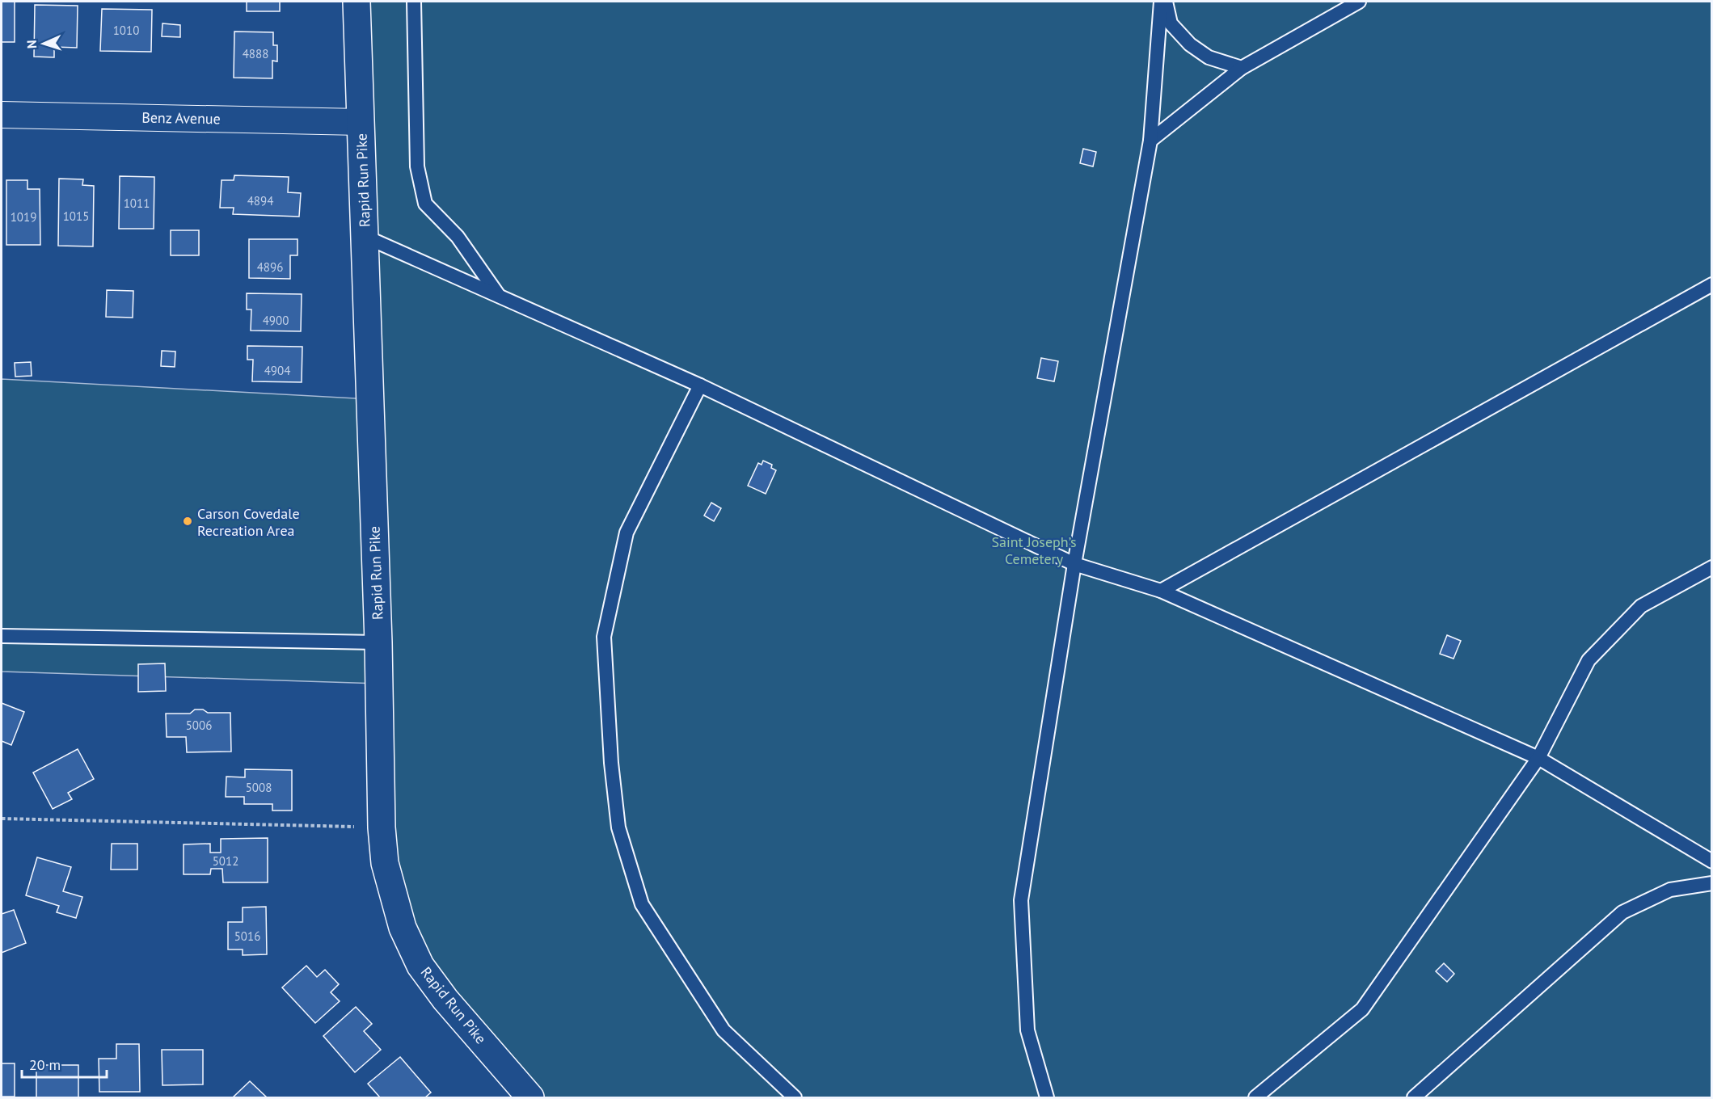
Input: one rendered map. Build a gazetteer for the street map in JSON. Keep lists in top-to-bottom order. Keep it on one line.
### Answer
{"streets":{"street":["Benz Avenue","Rapid Run Pike"]},"crossings":[["Benz Avenue","Rapid Run Pike"]],"parks":["Saint Joseph’s Cemetery"],"places":["Carson Covedale Recreation Area"],"house_numbers":["1010","4888","4894","1011","1015","1019","4896","4900","4904","5006","5008","5012","5016"],"scale_bar":"20 m","north":"left"}
